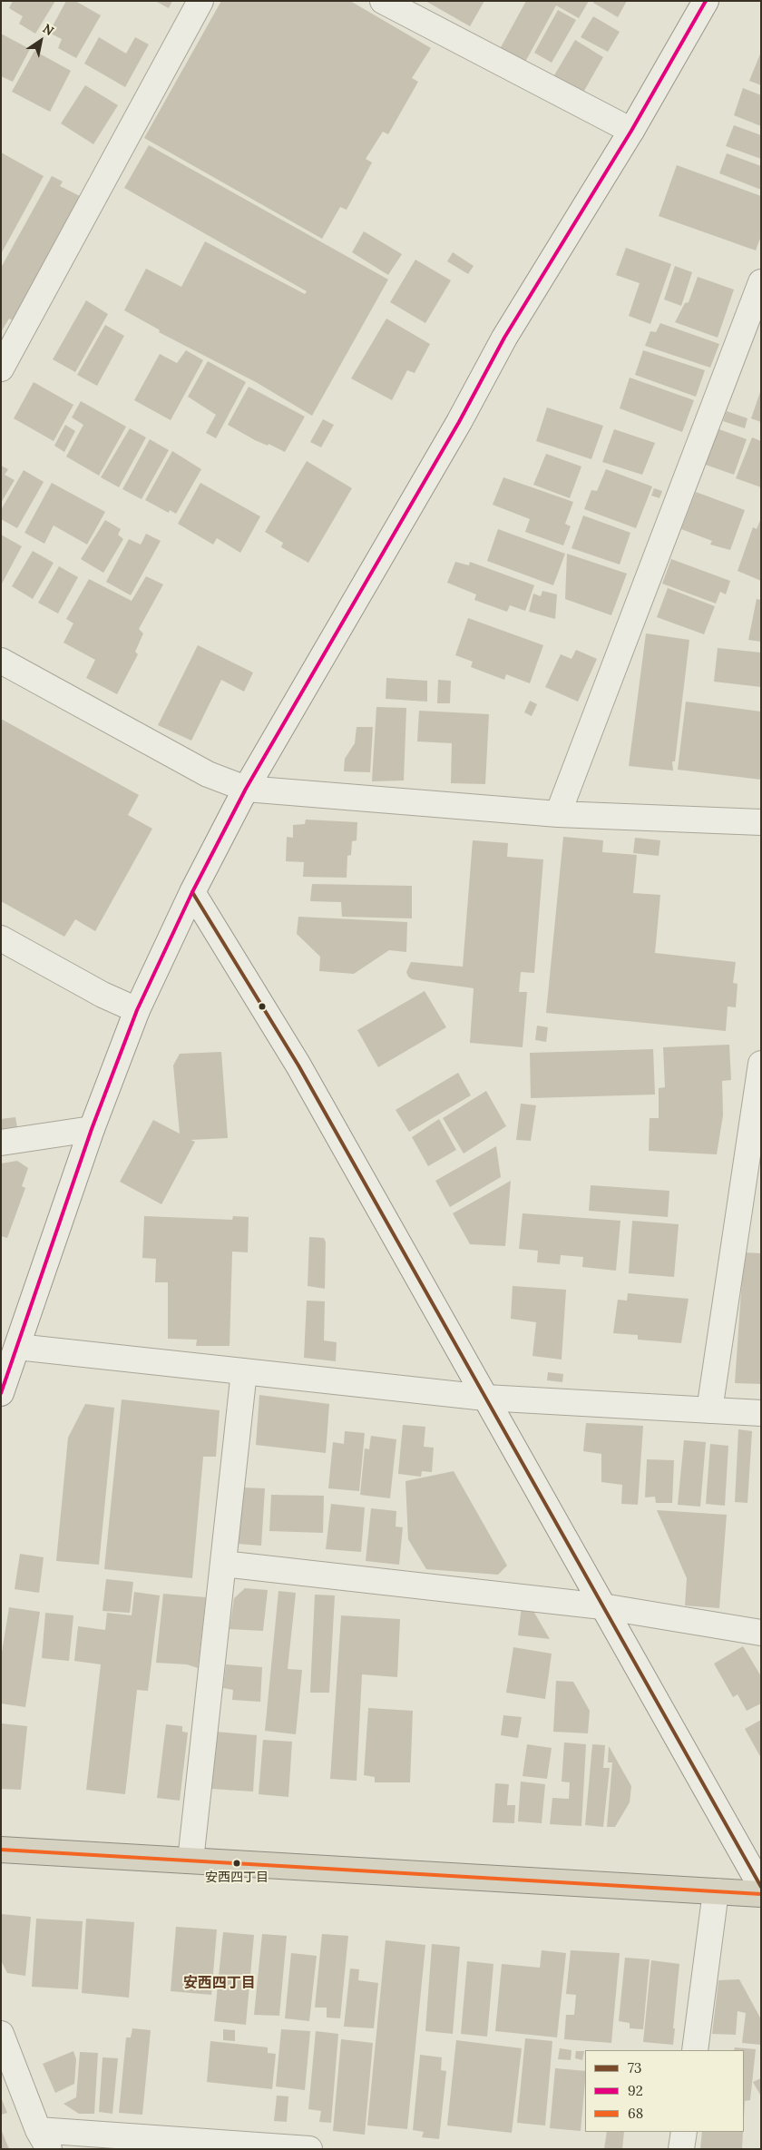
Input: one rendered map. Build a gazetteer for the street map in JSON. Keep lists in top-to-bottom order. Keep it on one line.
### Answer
{"districts":["安西四丁目"],"places":["安西四丁目"],"lines":["transit line 92","transit line 73","transit line 68"],"legend":["73","92","68"],"north":"top right"}
